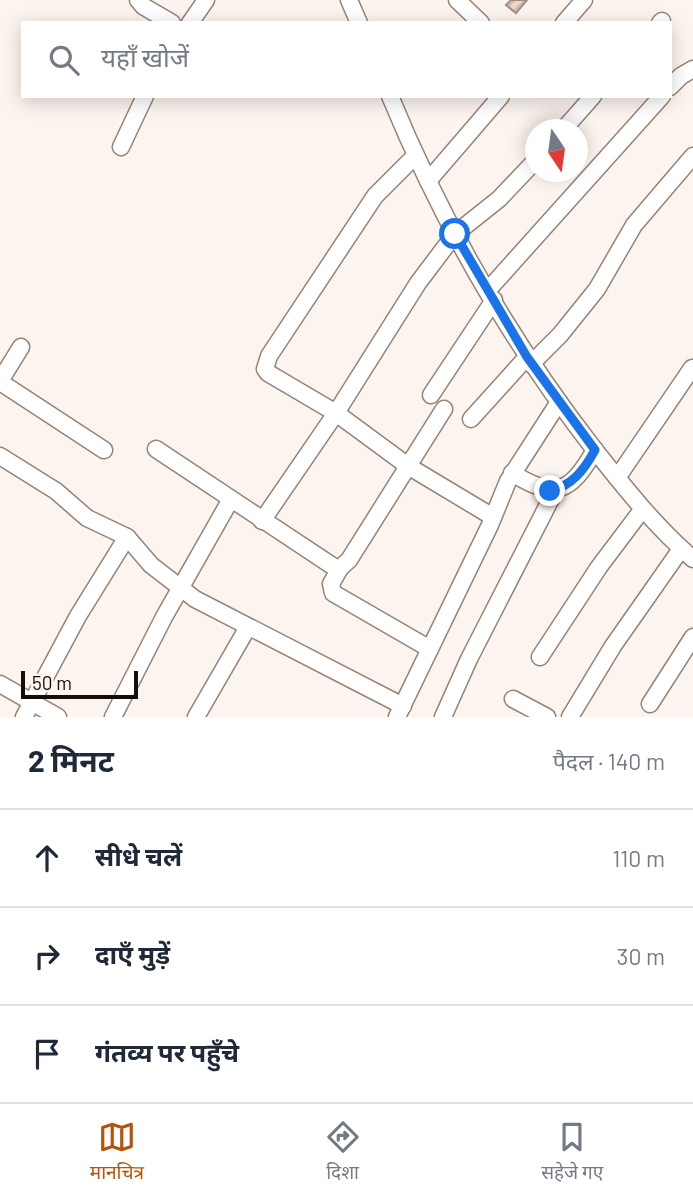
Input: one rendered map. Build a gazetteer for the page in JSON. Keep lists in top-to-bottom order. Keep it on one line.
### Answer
{"scale_bar":"50 m","north":"bottom","page":{"search":"यहाँ खोजें","scale":"50 m","heading":["2 मिनट","पैदल · 140 m"],"list":[["सीधे चलें","110 m"],["दाएँ मुड़ें","30 m"],"गंतव्य पर पहुँचे"],"nav":["मानचित्र","दिशा","सहेजे गए"]}}
